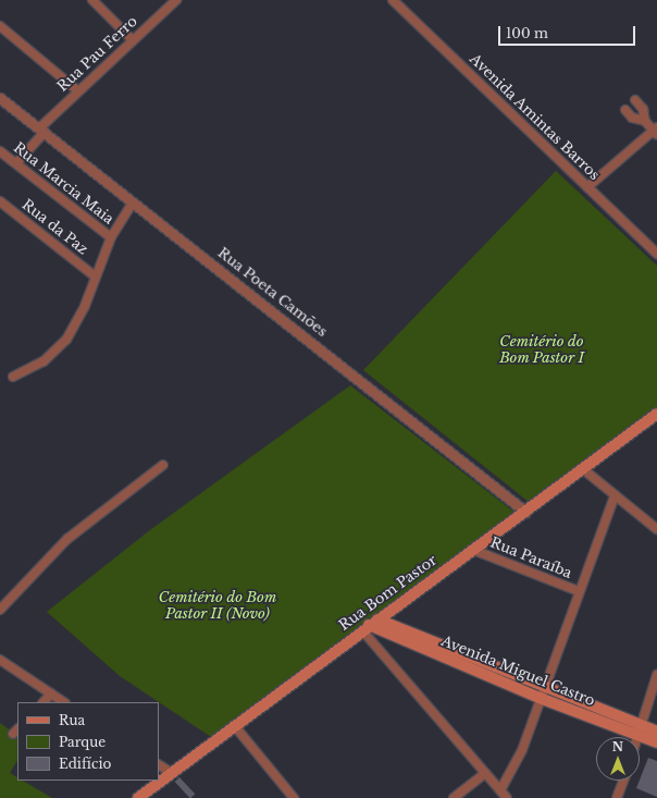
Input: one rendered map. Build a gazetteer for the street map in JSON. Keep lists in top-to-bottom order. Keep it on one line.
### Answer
{"streets":{"main road":["Rua Bom Pastor","Avenida Miguel Castro"],"street":["Rua Pau Ferro","Avenida Amintas Barros","Rua Marcia Maia","Rua da Paz","Rua Poeta Camões","Rua Paraíba"]},"crossings":[["Rua Pau Ferro","Rua Marcia Maia"],["Rua Pau Ferro","Rua Poeta Camões"],["Rua Marcia Maia","Rua da Paz"],["Rua da Paz","Rua Poeta Camões"],["Rua Poeta Camões","Rua Bom Pastor"],["Rua Paraíba","Rua Bom Pastor"],["Rua Bom Pastor","Avenida Miguel Castro"]],"parks":["Cemitério do Bom Pastor I","Cemitério do Bom Pastor II (Novo)"],"legend":["Rua","Parque","Edifício"],"scale_bar":"100 m","north":"top"}
